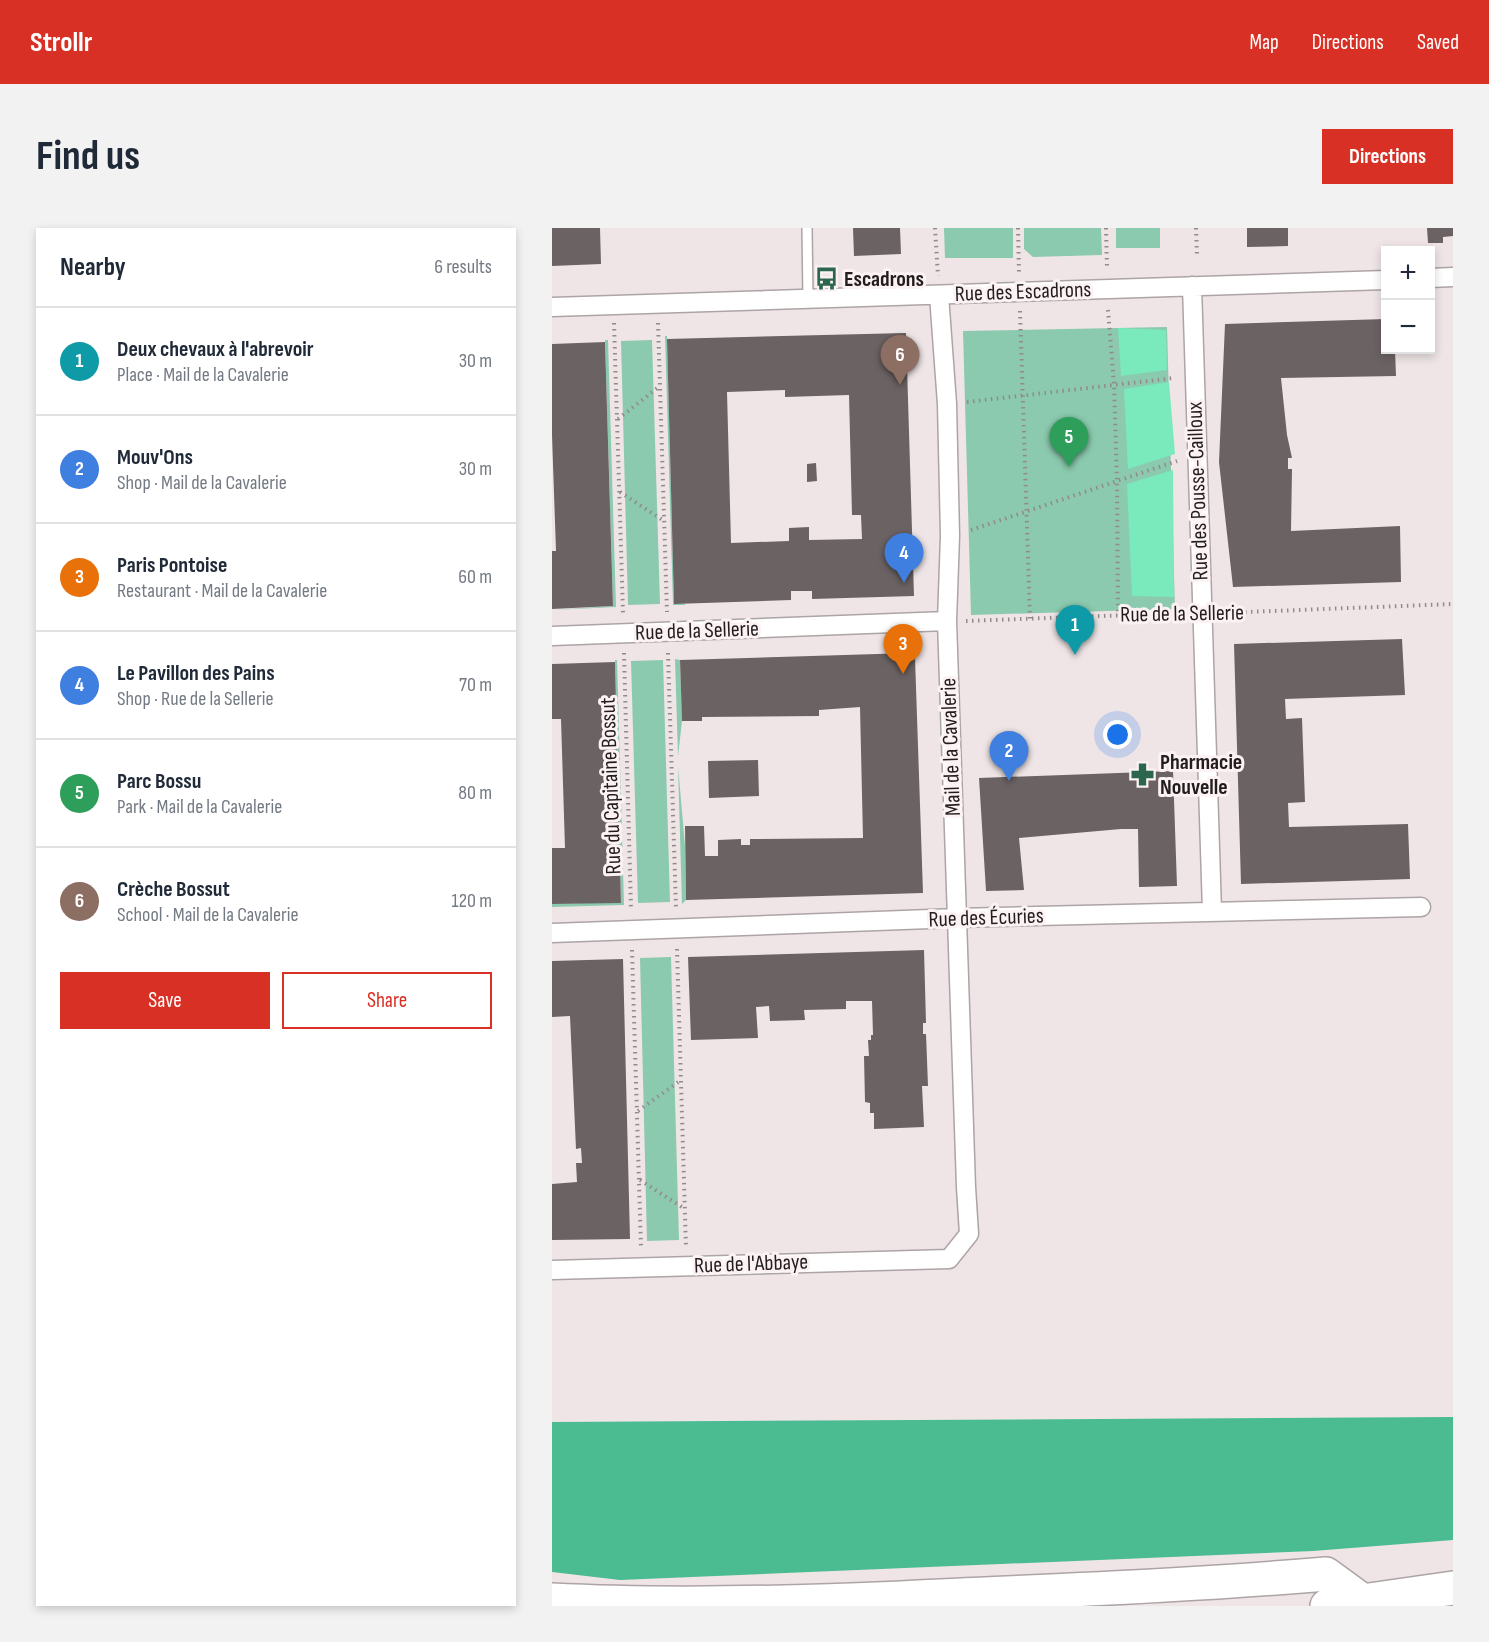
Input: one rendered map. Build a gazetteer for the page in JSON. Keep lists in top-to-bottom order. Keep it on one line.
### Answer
{"streets":{"street":["Rue des Escadrons","Rue des Pousse-Cailloux","Rue de la Sellerie","Mail de la Cavalerie","Rue des Écuries","Rue de l'Abbaye"],"path":["Rue du Capitaine Bossut"]},"crossings":[["Rue des Escadrons","Rue des Pousse-Cailloux"],["Rue des Escadrons","Mail de la Cavalerie"],["Rue des Escadrons","Rue du Capitaine Bossut"],["Rue des Pousse-Cailloux","Rue de la Sellerie"],["Rue des Pousse-Cailloux","Rue des Écuries"],["Rue de la Sellerie","Mail de la Cavalerie"],["Rue de la Sellerie","Rue du Capitaine Bossut"],["Mail de la Cavalerie","Rue des Écuries"],["Mail de la Cavalerie","Rue de l'Abbaye"],["Rue du Capitaine Bossut","Rue des Écuries"],["Rue du Capitaine Bossut","Rue de l'Abbaye"]],"places":{"bus stop":["Escadrons"],"pharmacy":["Pharmacie Nouvelle"]},"page":{"header":"Strollr","nav":["Map","Directions","Saved"],"buttons":["Directions",["Save","Share"]],"title":"Find us","heading":["Nearby","6 results"],"map_buttons":["+","−"],"list":[{"mark":"1","name":"Deux chevaux à l'abrevoir","note":"Place · Mail de la Cavalerie","value":"30 m"},{"mark":"2","name":"Mouv'Ons","note":"Shop · Mail de la Cavalerie","value":"30 m"},{"mark":"3","name":"Paris Pontoise","note":"Restaurant · Mail de la Cavalerie","value":"60 m"},{"mark":"4","name":"Le Pavillon des Pains","note":"Shop · Rue de la Sellerie","value":"70 m"},{"mark":"5","name":"Parc Bossu","note":"Park · Mail de la Cavalerie","value":"80 m"},{"mark":"6","name":"Crèche Bossut","note":"School · Mail de la Cavalerie","value":"120 m"}],"pins":["6","5","4","1","3","2"]}}
